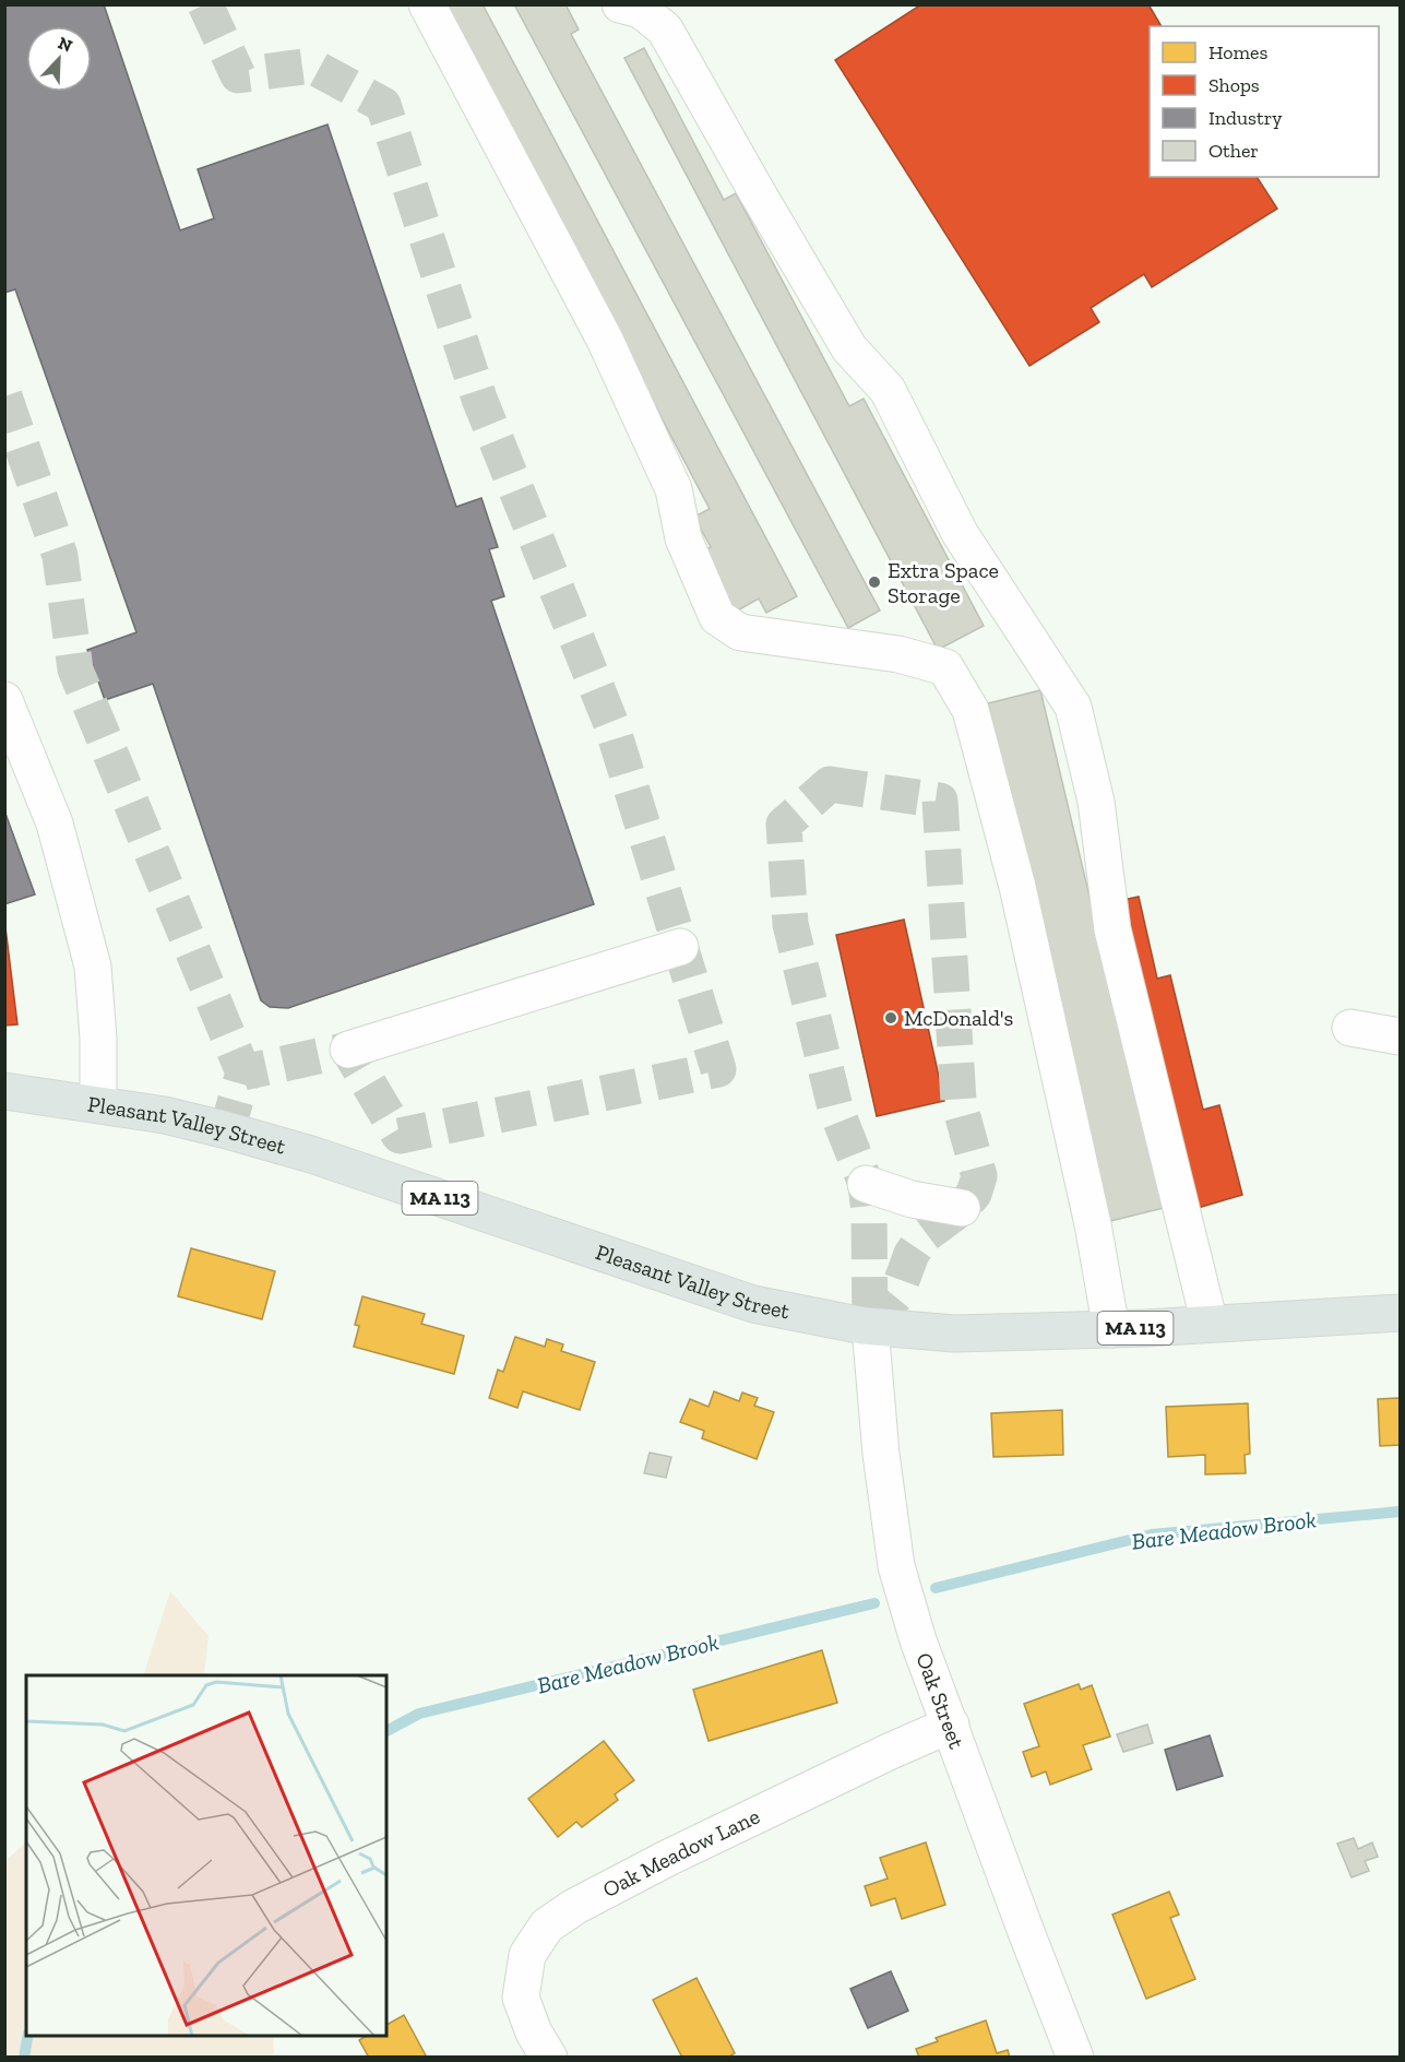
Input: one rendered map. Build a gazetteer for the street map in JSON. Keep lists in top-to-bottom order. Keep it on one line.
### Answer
{"streets":{"main road":["Pleasant Valley Street","MA 113"],"street":["Oak Street","Oak Meadow Lane"]},"crossings":[["Pleasant Valley Street","Oak Street"],["Oak Street","Oak Meadow Lane"]],"water":["Bare Meadow Brook"],"places":["Extra Space Storage","McDonald's"],"legend":["Homes","Shops","Industry","Other"],"north":"top right"}
